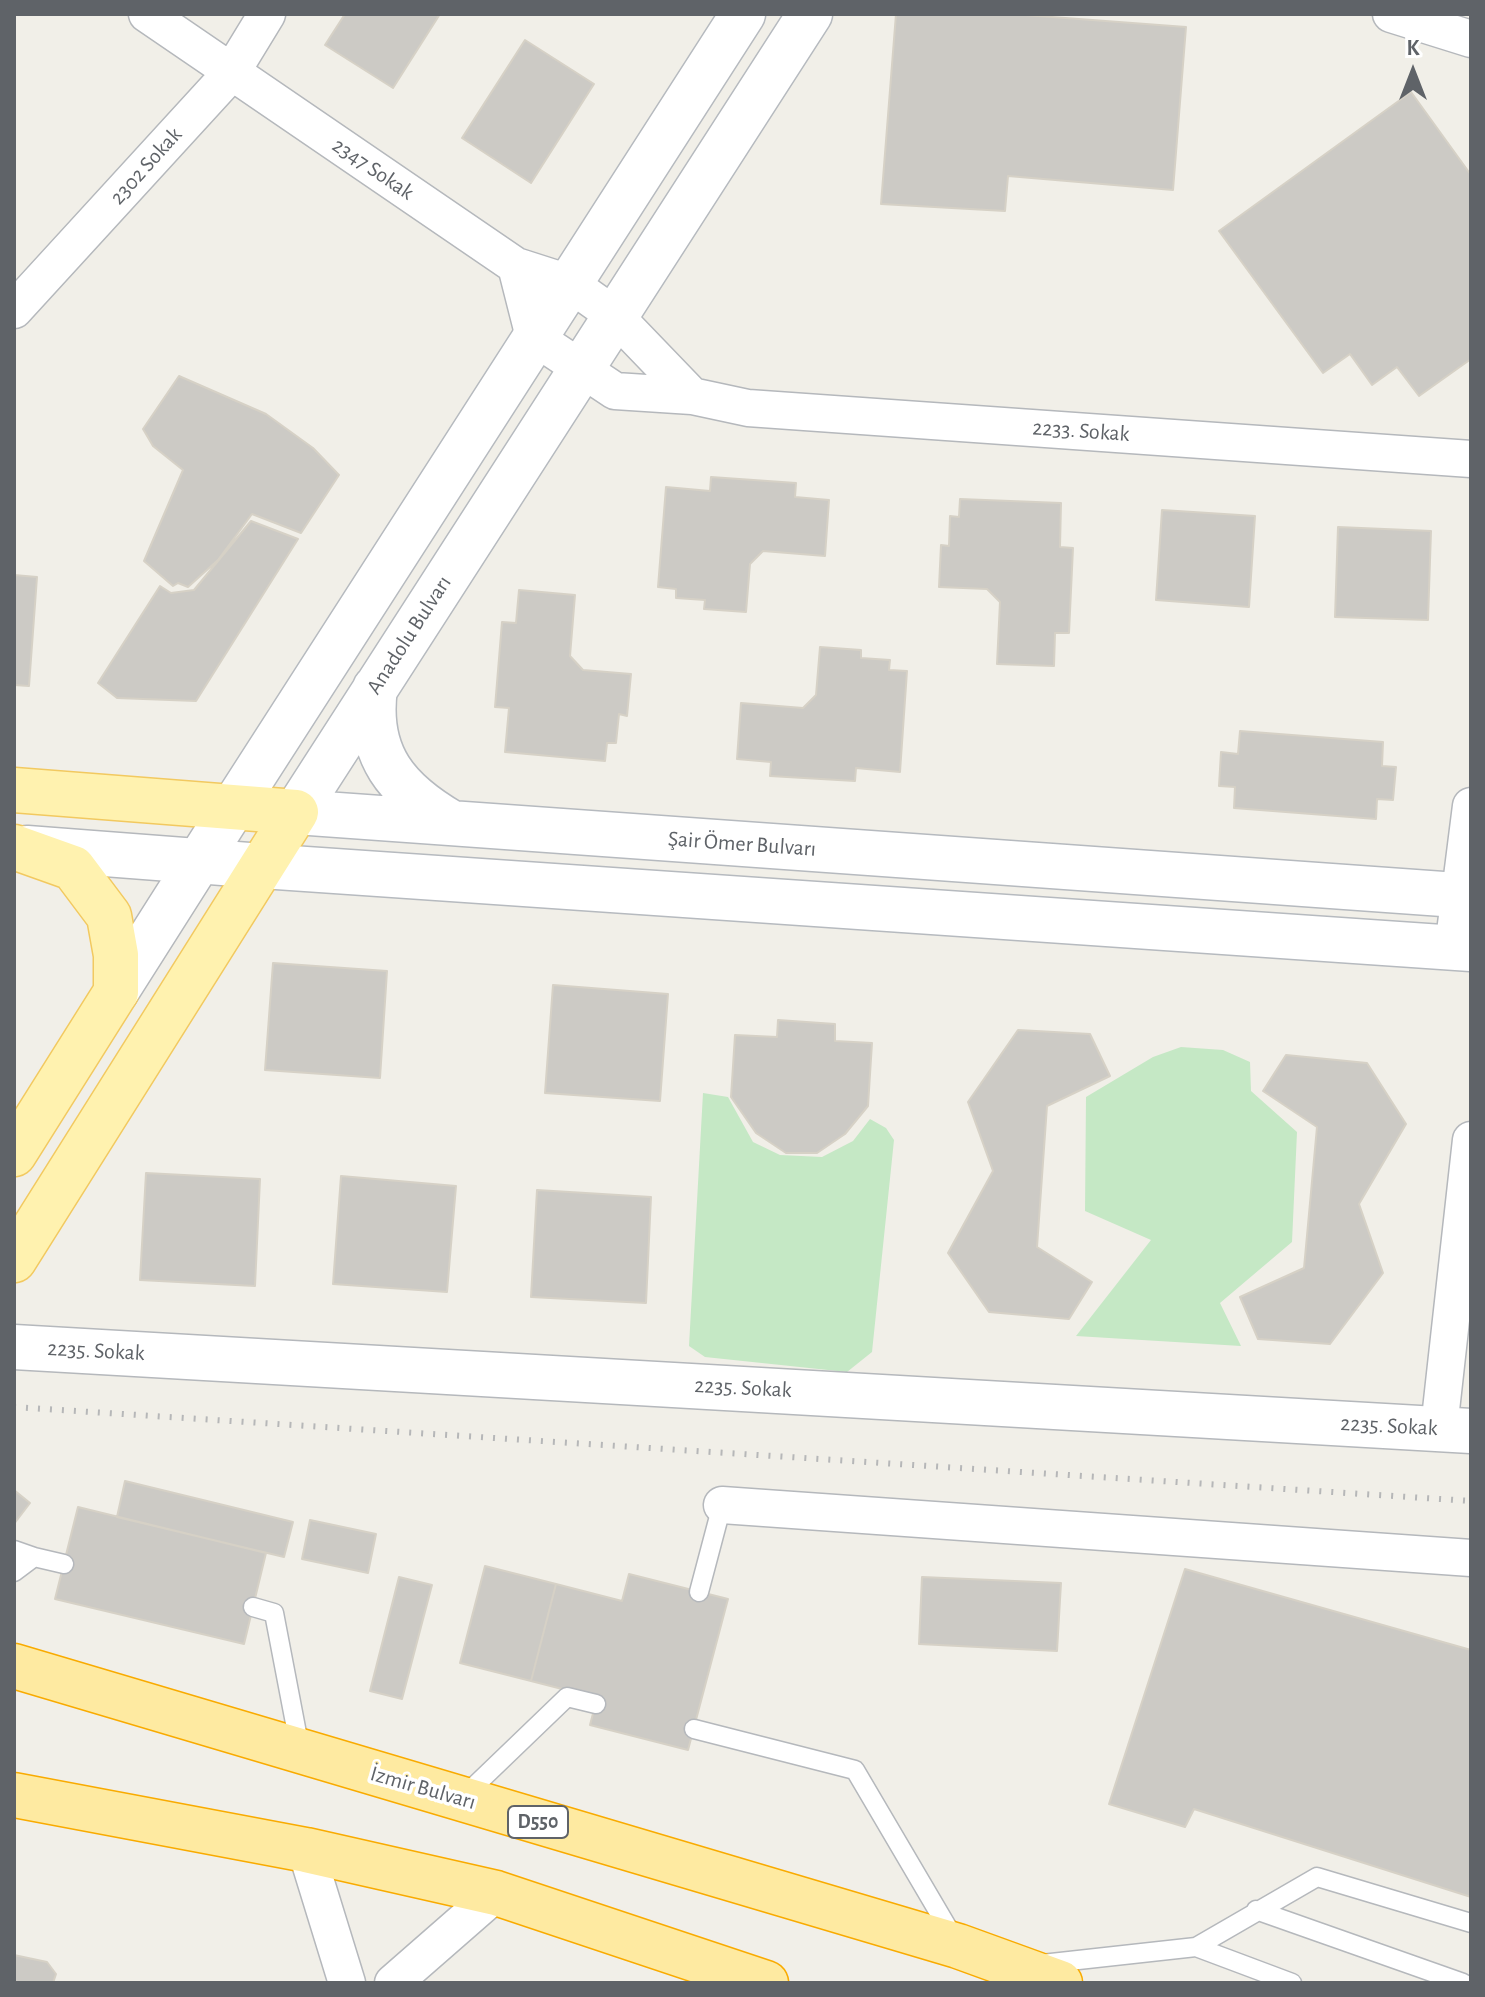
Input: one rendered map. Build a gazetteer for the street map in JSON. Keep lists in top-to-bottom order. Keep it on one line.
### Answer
{"streets":{"highway":["İzmir Bulvarı","D550"],"main road":["Anadolu Bulvarı","Şair Ömer Bulvarı","2235. Sokak"],"street":["2302 Sokak","2347 Sokak","2233. Sokak"]},"crossings":[["2302 Sokak","2347 Sokak"],["2233. Sokak","Anadolu Bulvarı"],["Anadolu Bulvarı","Şair Ömer Bulvarı"]],"north":"top"}
